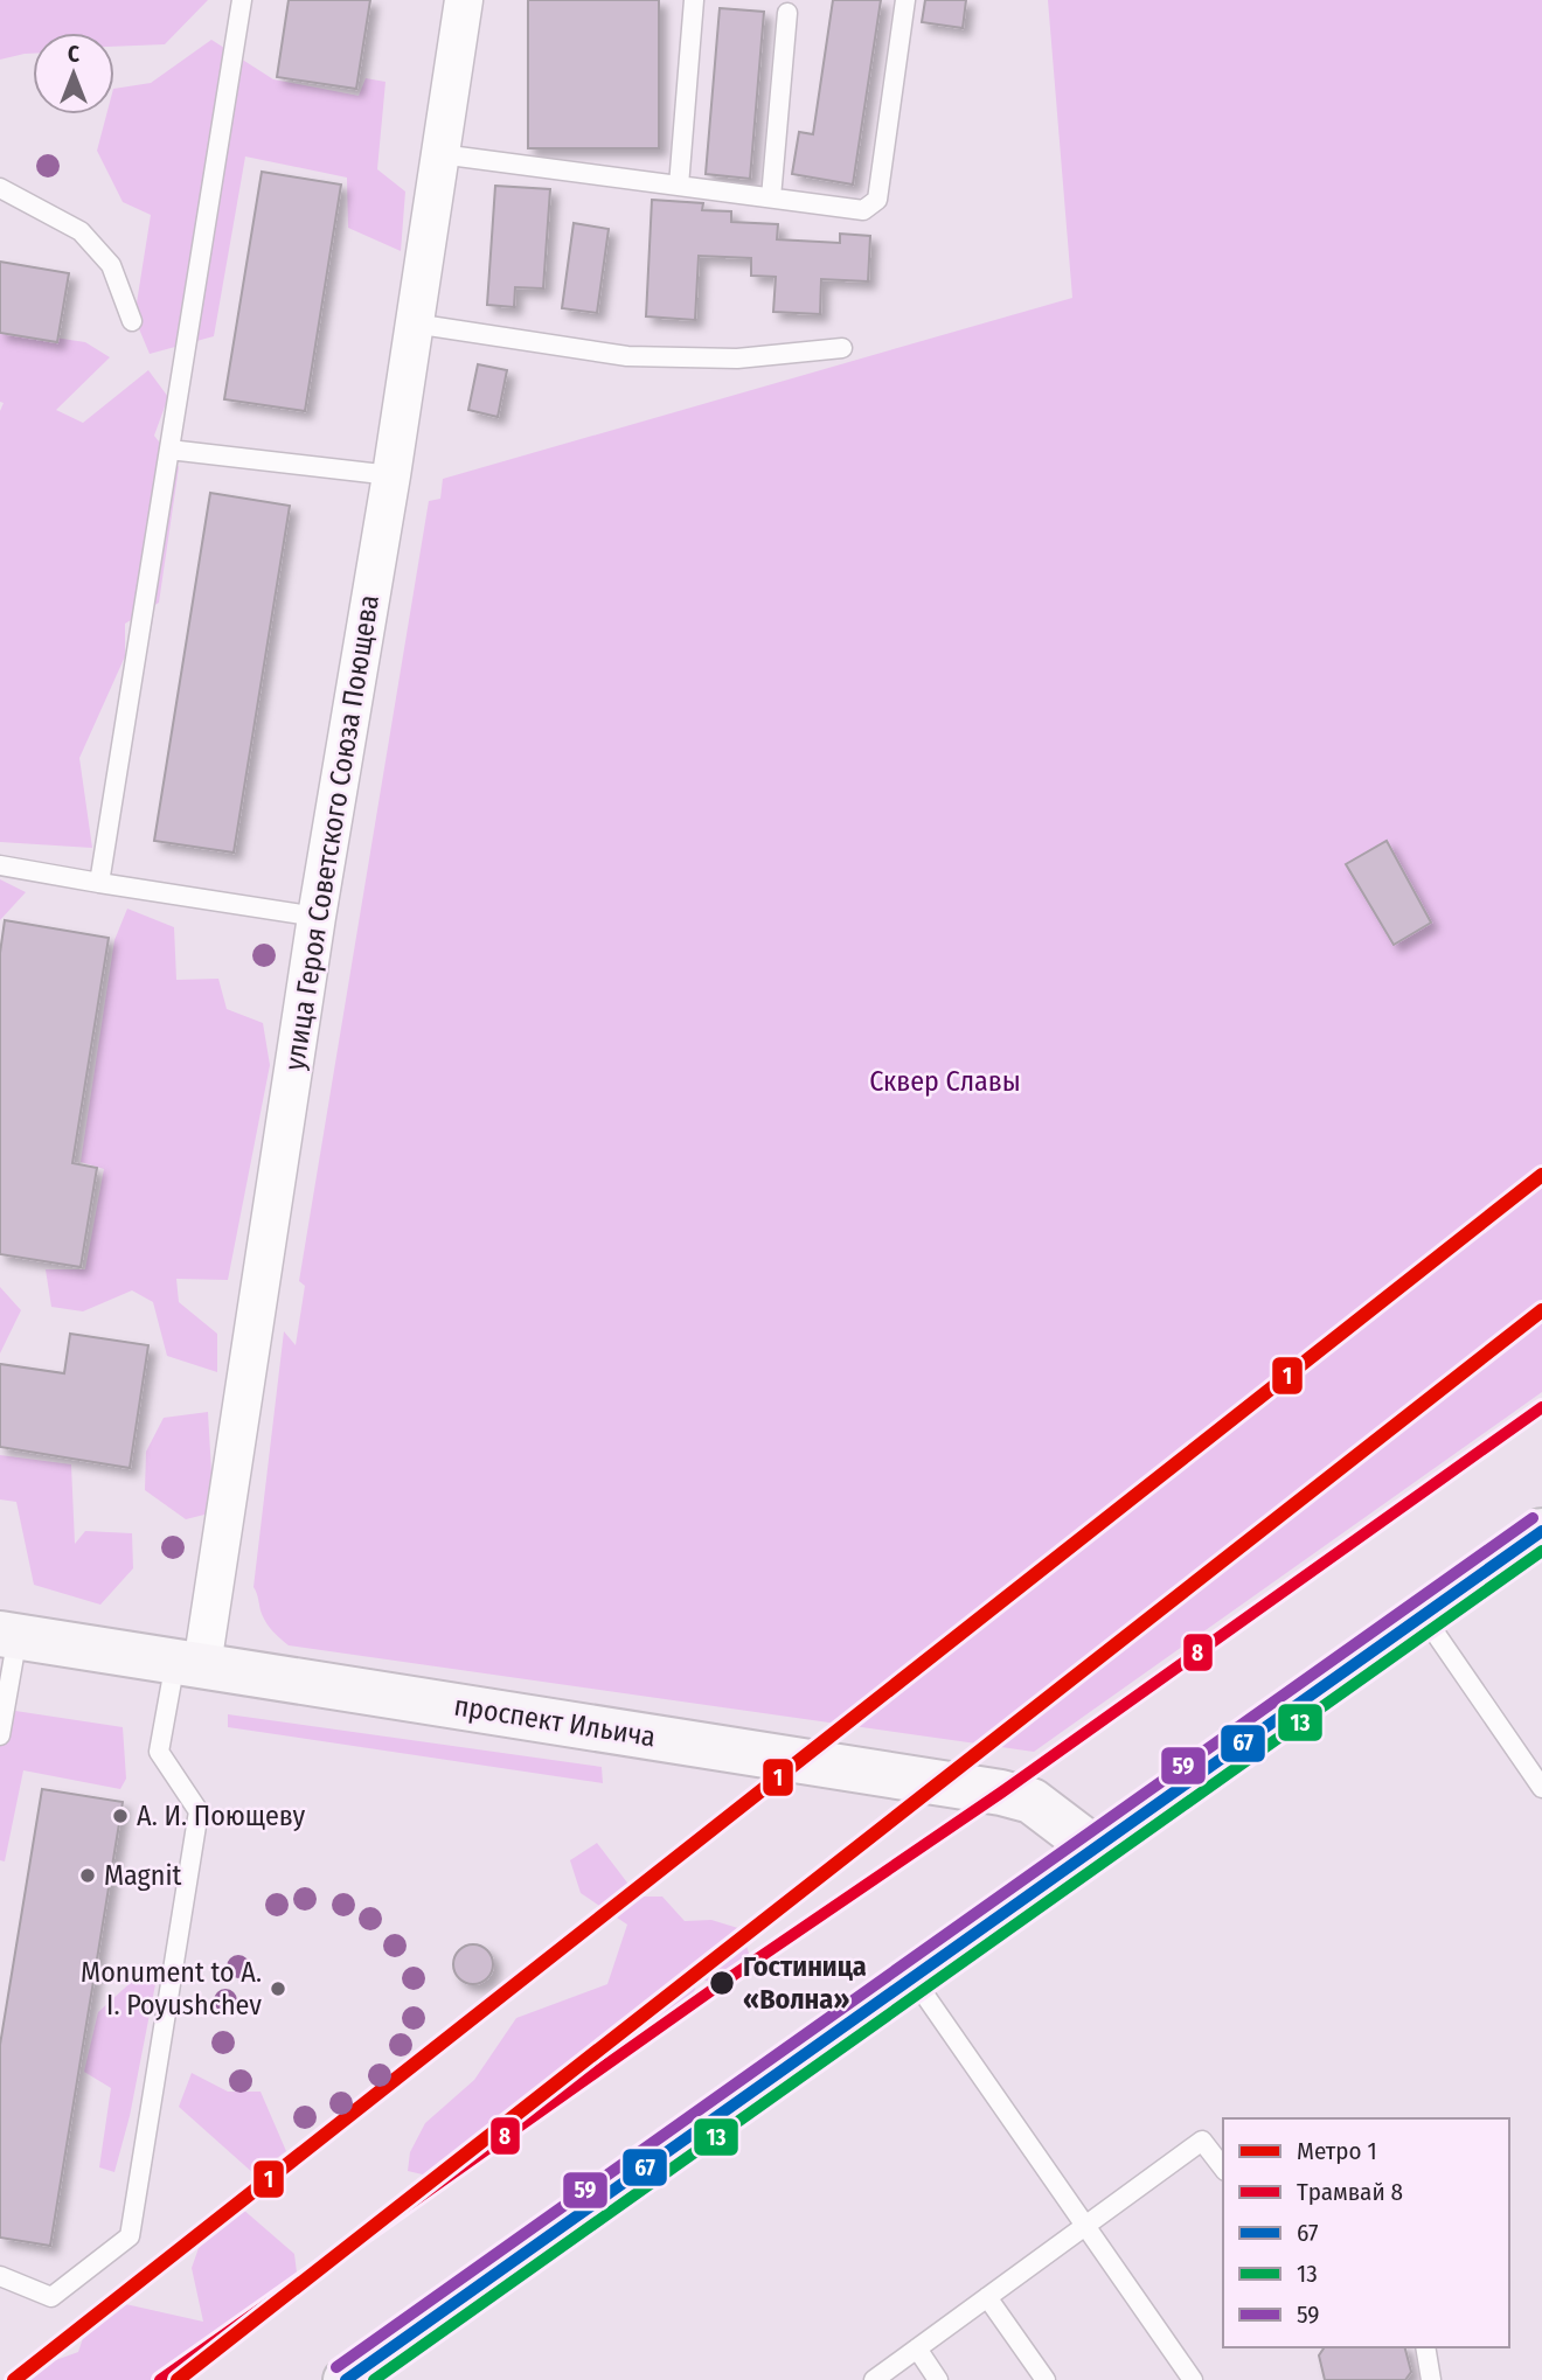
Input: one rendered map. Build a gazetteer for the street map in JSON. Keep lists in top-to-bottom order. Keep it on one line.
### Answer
{"streets":{"main road":["проспект Ильича"],"street":["улица Героя Советского Союза Поющева"]},"crossings":[["улица Героя Советского Союза Поющева","проспект Ильича"]],"parks":["Сквер Славы"],"places":["А. И. Поющеву","Magnit","Гостиница «Волна»","Monument to A. I. Poyushchev"],"lines":["metro line 1","tram line 8","transit line 59","transit line 67","transit line 13"],"legend":["Метро 1","Трамвай 8","67","13","59"],"north":"top"}
